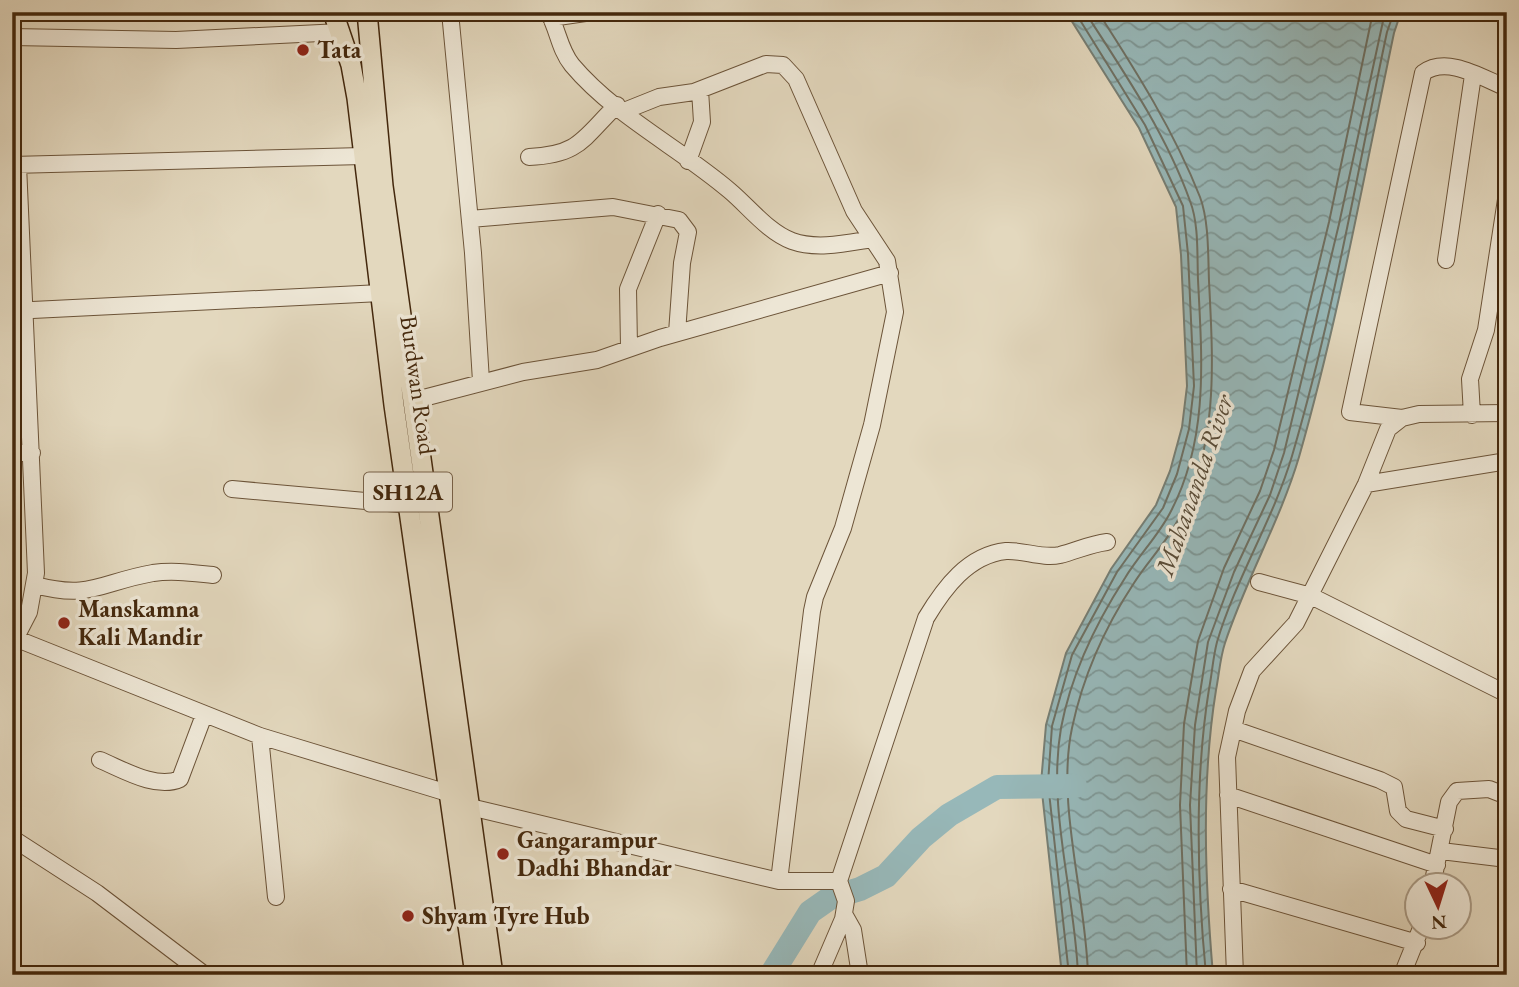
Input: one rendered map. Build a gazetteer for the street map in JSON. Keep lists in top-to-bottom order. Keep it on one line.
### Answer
{"streets":{"main road":["Burdwan Road","SH12A"]},"water":["Mahananda River"],"places":["Tata","Manskamna Kali Mandir","Gangarampur Dadhi Bhandar","Shyam Tyre Hub"],"north":"bottom"}
